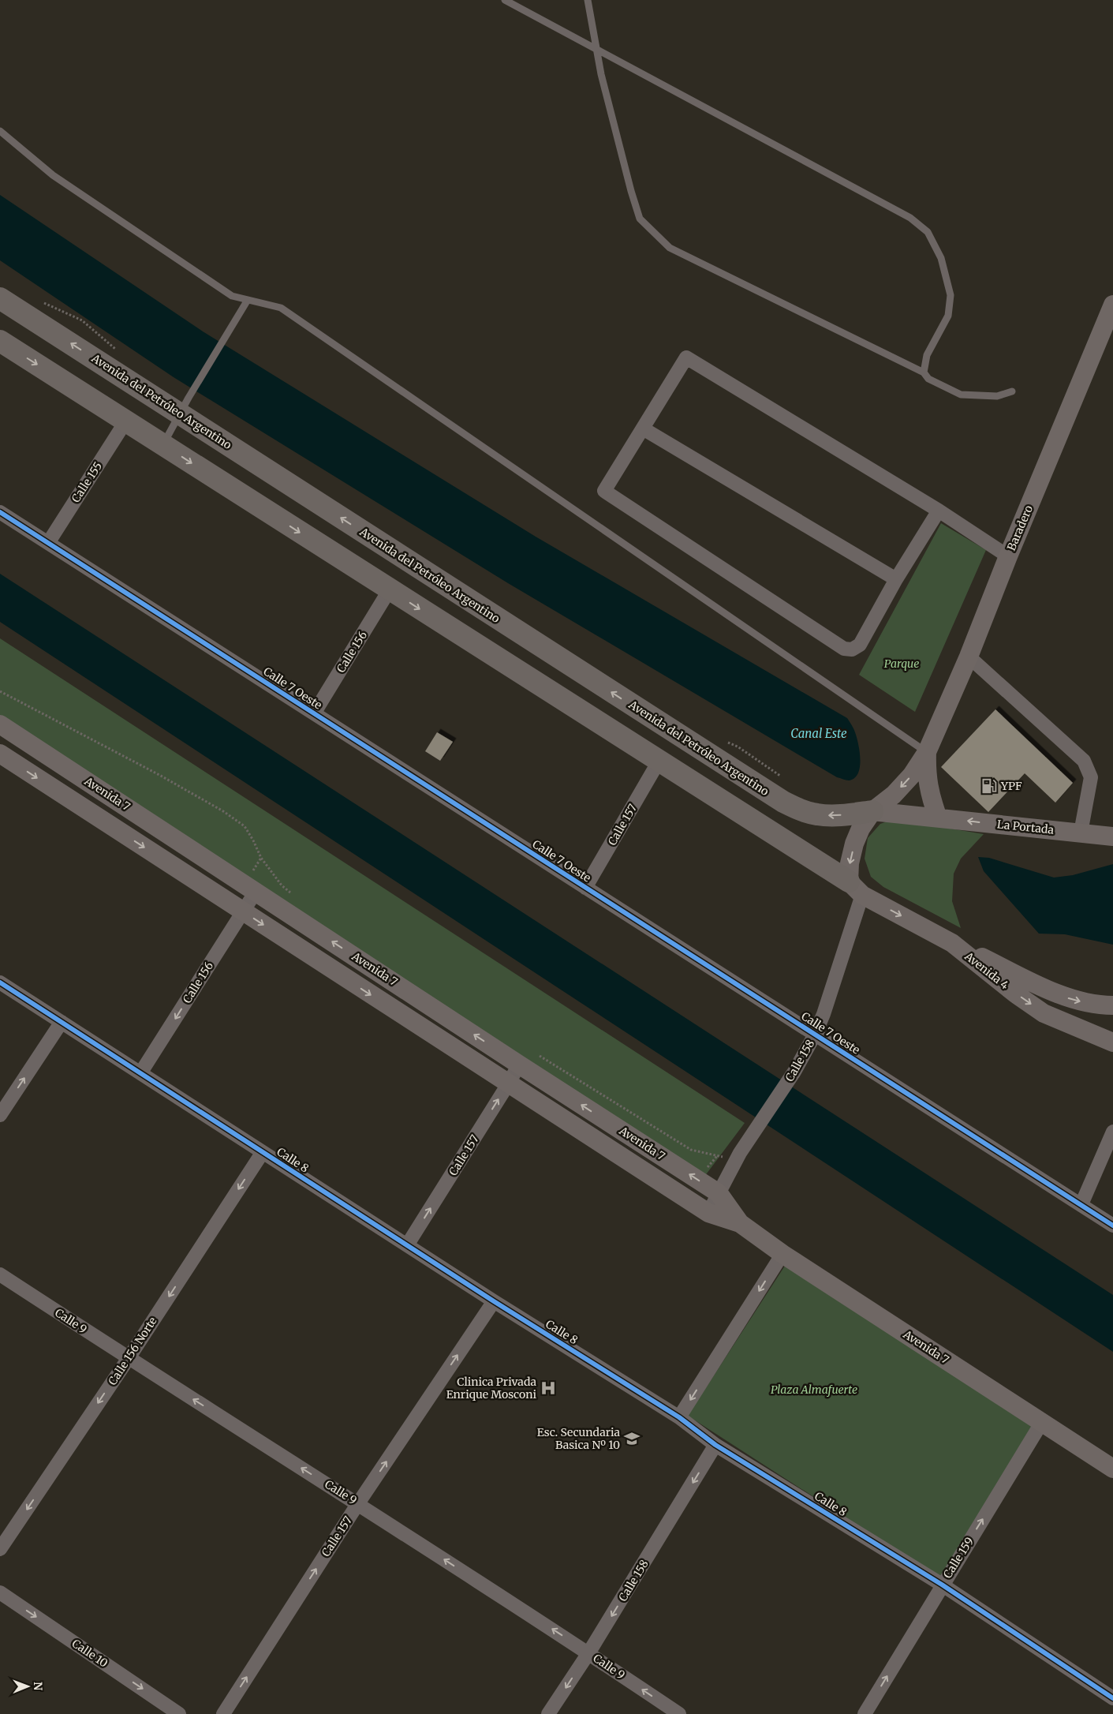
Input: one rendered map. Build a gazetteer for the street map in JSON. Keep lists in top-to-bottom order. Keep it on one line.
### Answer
{"streets":{"main road":["Avenida del Petróleo Argentino","Baradero","Avenida 7","La Portada","Avenida 4"],"street":["Calle 155","Calle 156","Calle 7 Oeste","Calle 157","Calle 158","Calle 8","Calle 9","Calle 156 Norte","Calle 159","Calle 10"]},"crossings":[["Avenida del Petróleo Argentino","Baradero"],["Avenida del Petróleo Argentino","La Portada"],["Calle 155","Calle 7 Oeste"],["Baradero","La Portada"],["Baradero","Avenida 4"],["Baradero","Calle 158"],["Calle 156","Calle 7 Oeste"],["Calle 156","Avenida 7"],["Calle 156","Calle 8"],["Calle 7 Oeste","Calle 157"],["Calle 7 Oeste","Calle 158"],["Avenida 7","Calle 157"],["Avenida 7","Calle 158"],["Avenida 7","Calle 159"],["Calle 157","Calle 8"],["Calle 157","Calle 9"],["Avenida 4","Calle 158"],["Calle 158","Calle 8"],["Calle 158","Calle 9"],["Calle 8","Calle 156 Norte"],["Calle 8","Calle 159"],["Calle 9","Calle 156 Norte"]],"one_way":["Calle 156","Calle 157","Calle 158","Calle 9","Calle 156 Norte","Calle 159","Calle 10"],"water":["Canal Este"],"parks":["Parque","Plaza Almafuerte"],"places":{"fuel station":["YPF"],"hospital":["Clinica Privada Enrique Mosconi"],"school or university":["Esc. Secundaria Basica Nº 10"]},"north":"right"}
